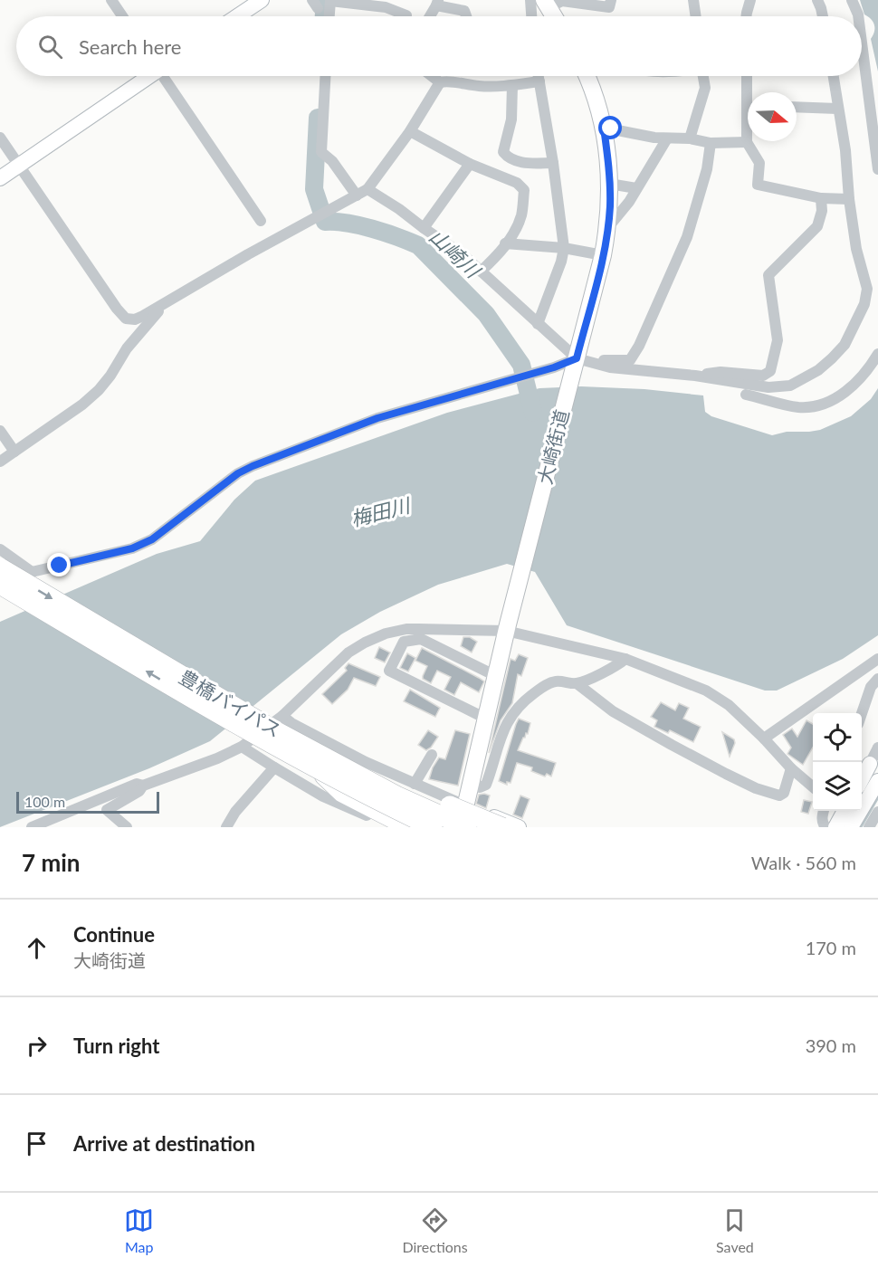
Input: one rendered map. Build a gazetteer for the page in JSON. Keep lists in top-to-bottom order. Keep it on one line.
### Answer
{"streets":{"highway":["豊橋バイパス"],"main road":["大崎街道"]},"water":["山崎川","梅田川"],"scale_bar":"100 m","north":"right","page":{"search":"Search here","scale":"100 m","heading":["7 min","Walk · 560 m"],"list":[["Continue","大崎街道","170 m"],["Turn right","390 m"],"Arrive at destination"],"nav":["Map","Directions","Saved"]}}
